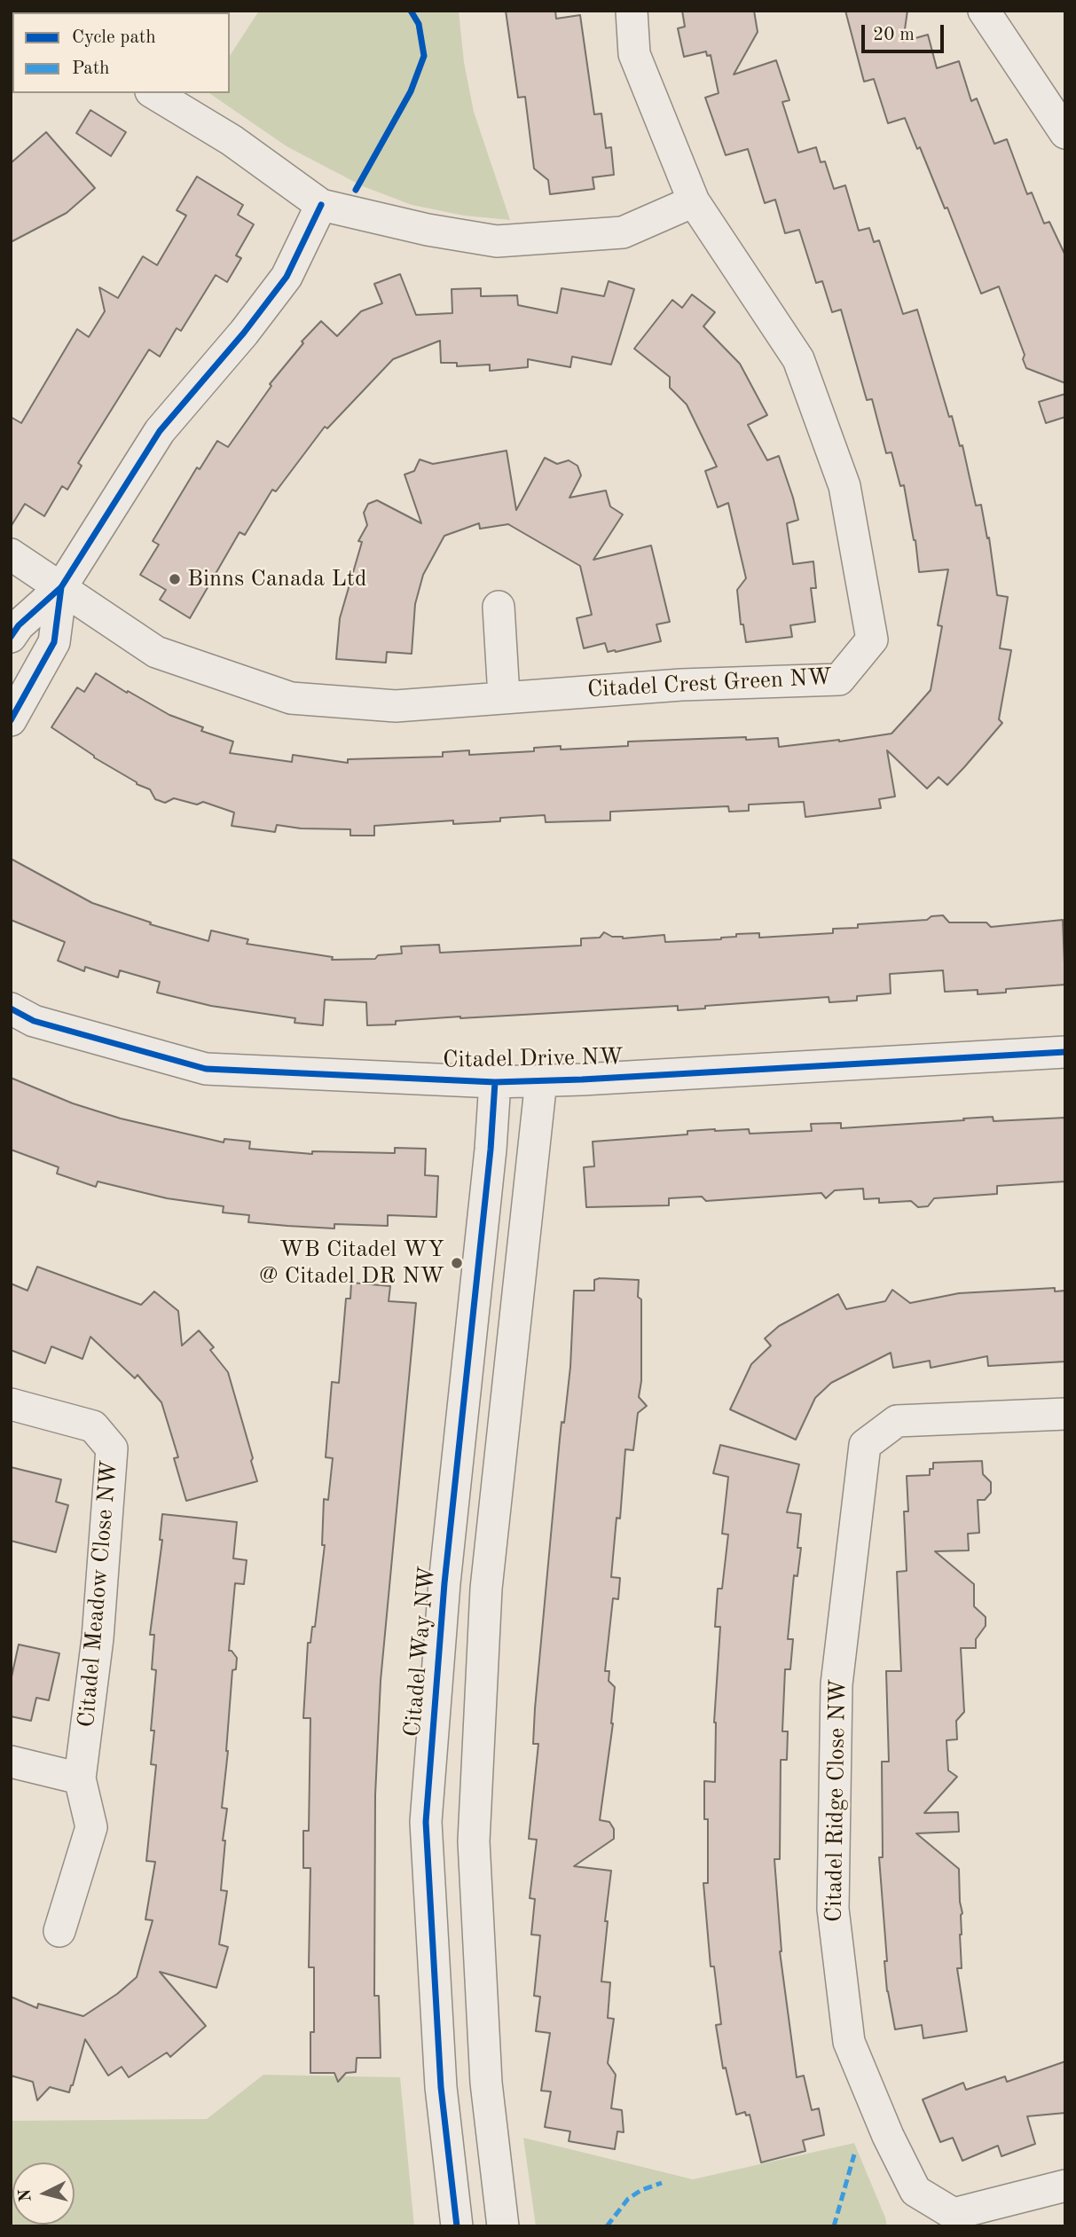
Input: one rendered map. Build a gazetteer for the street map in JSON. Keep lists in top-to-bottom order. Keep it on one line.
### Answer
{"streets":{"street":["Citadel Crest Green NW","Citadel Drive NW","Citadel Meadow Close NW","Citadel Way NW","Citadel Ridge Close NW"]},"crossings":[["Citadel Drive NW","Citadel Way NW"]],"places":["Binns Canada Ltd","WB Citadel WY @ Citadel DR NW"],"legend":["Cycle path","Path"],"scale_bar":"20 m","north":"left"}
